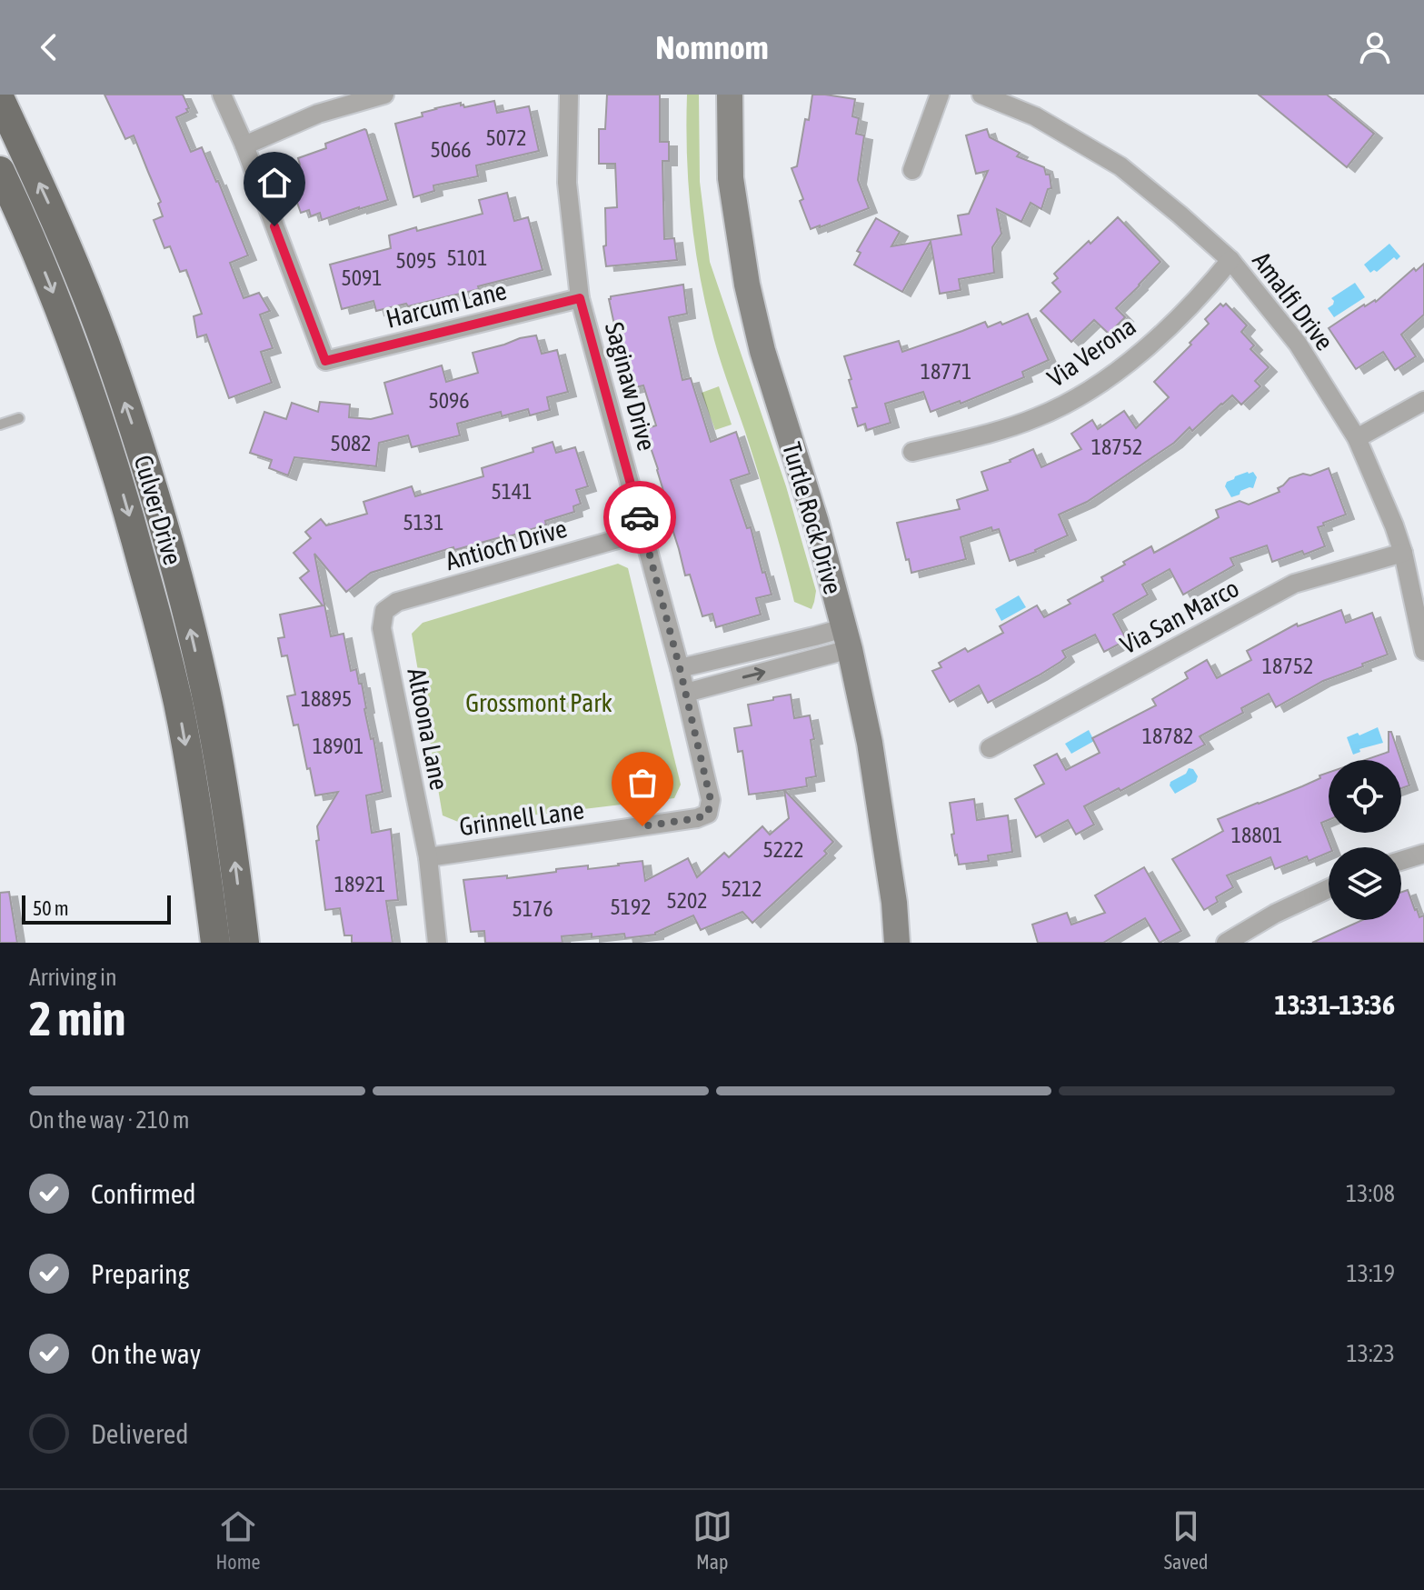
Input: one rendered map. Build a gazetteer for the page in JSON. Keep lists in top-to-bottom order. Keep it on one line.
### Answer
{"streets":{"main road":["Culver Drive"],"street":["Amalfi Drive","Harcum Lane","Via Verona","Saginaw Drive","Turtle Rock Drive","Antioch Drive","Via San Marco","Altoona Lane","Grinnell Lane"]},"crossings":[["Amalfi Drive","Via Verona"],["Amalfi Drive","Via San Marco"],["Harcum Lane","Saginaw Drive"],["Saginaw Drive","Antioch Drive"],["Saginaw Drive","Grinnell Lane"],["Antioch Drive","Altoona Lane"],["Altoona Lane","Grinnell Lane"]],"parks":["Grossmont Park"],"house_numbers":["5072","5066","5101","5095","5091","18771","5096","5082","18752","5141","5131","18752","18895","18782","18901","18801","5222","18921","5212","5202","5192","5176"],"scale_bar":"50 m","page":{"header":"Nomnom","scale":"50 m","heading":["2 min","Arriving in","13:31–13:36"],"bar":"On the way · 210 m","list":[["Confirmed","13:08"],["Preparing","13:19"],["On the way","13:23"],"Delivered"],"tabs":["Home","Map","Saved"]}}
